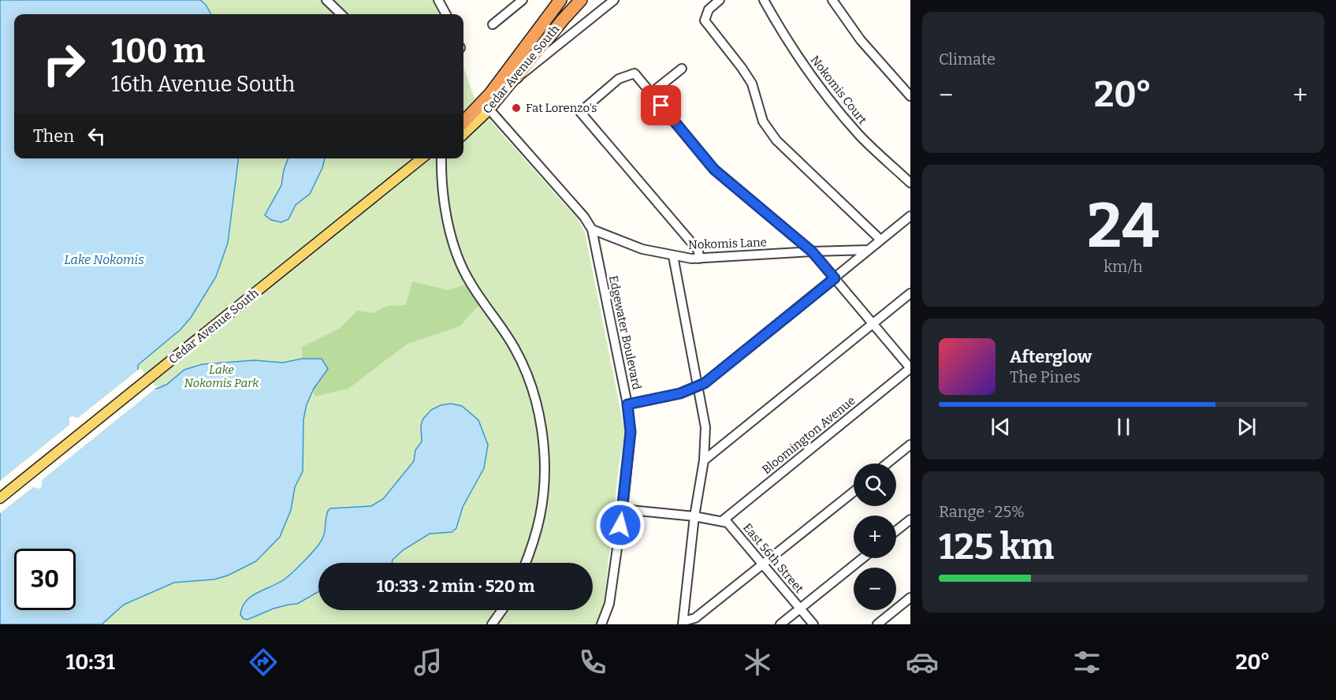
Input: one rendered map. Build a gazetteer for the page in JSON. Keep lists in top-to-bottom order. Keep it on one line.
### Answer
{"streets":{"highway":["Cedar Avenue South"],"street":["Nokomis Court","Nokomis Lane","Edgewater Boulevard","Bloomington Avenue","East 56th Street"]},"crossings":[["Cedar Avenue South","Edgewater Boulevard"],["Nokomis Lane","Edgewater Boulevard"],["Bloomington Avenue","East 56th Street"]],"water":["Lake Nokomis"],"parks":["Lake Nokomis Park"],"places":["Fat Lorenzo's"],"page":{"tile":["Climate",["24","km/h"],["Range · 25%","125 km"]],"turn":["100 m","16th Avenue South"],"heat":["−","20°","+"],"then":"Then","song":["Afterglow","The Pines"],"map_buttons":["+","−"],"limit":"30","trip":"10:33 · 2 min · 520 m","tabs":["10:31","20°"]}}
